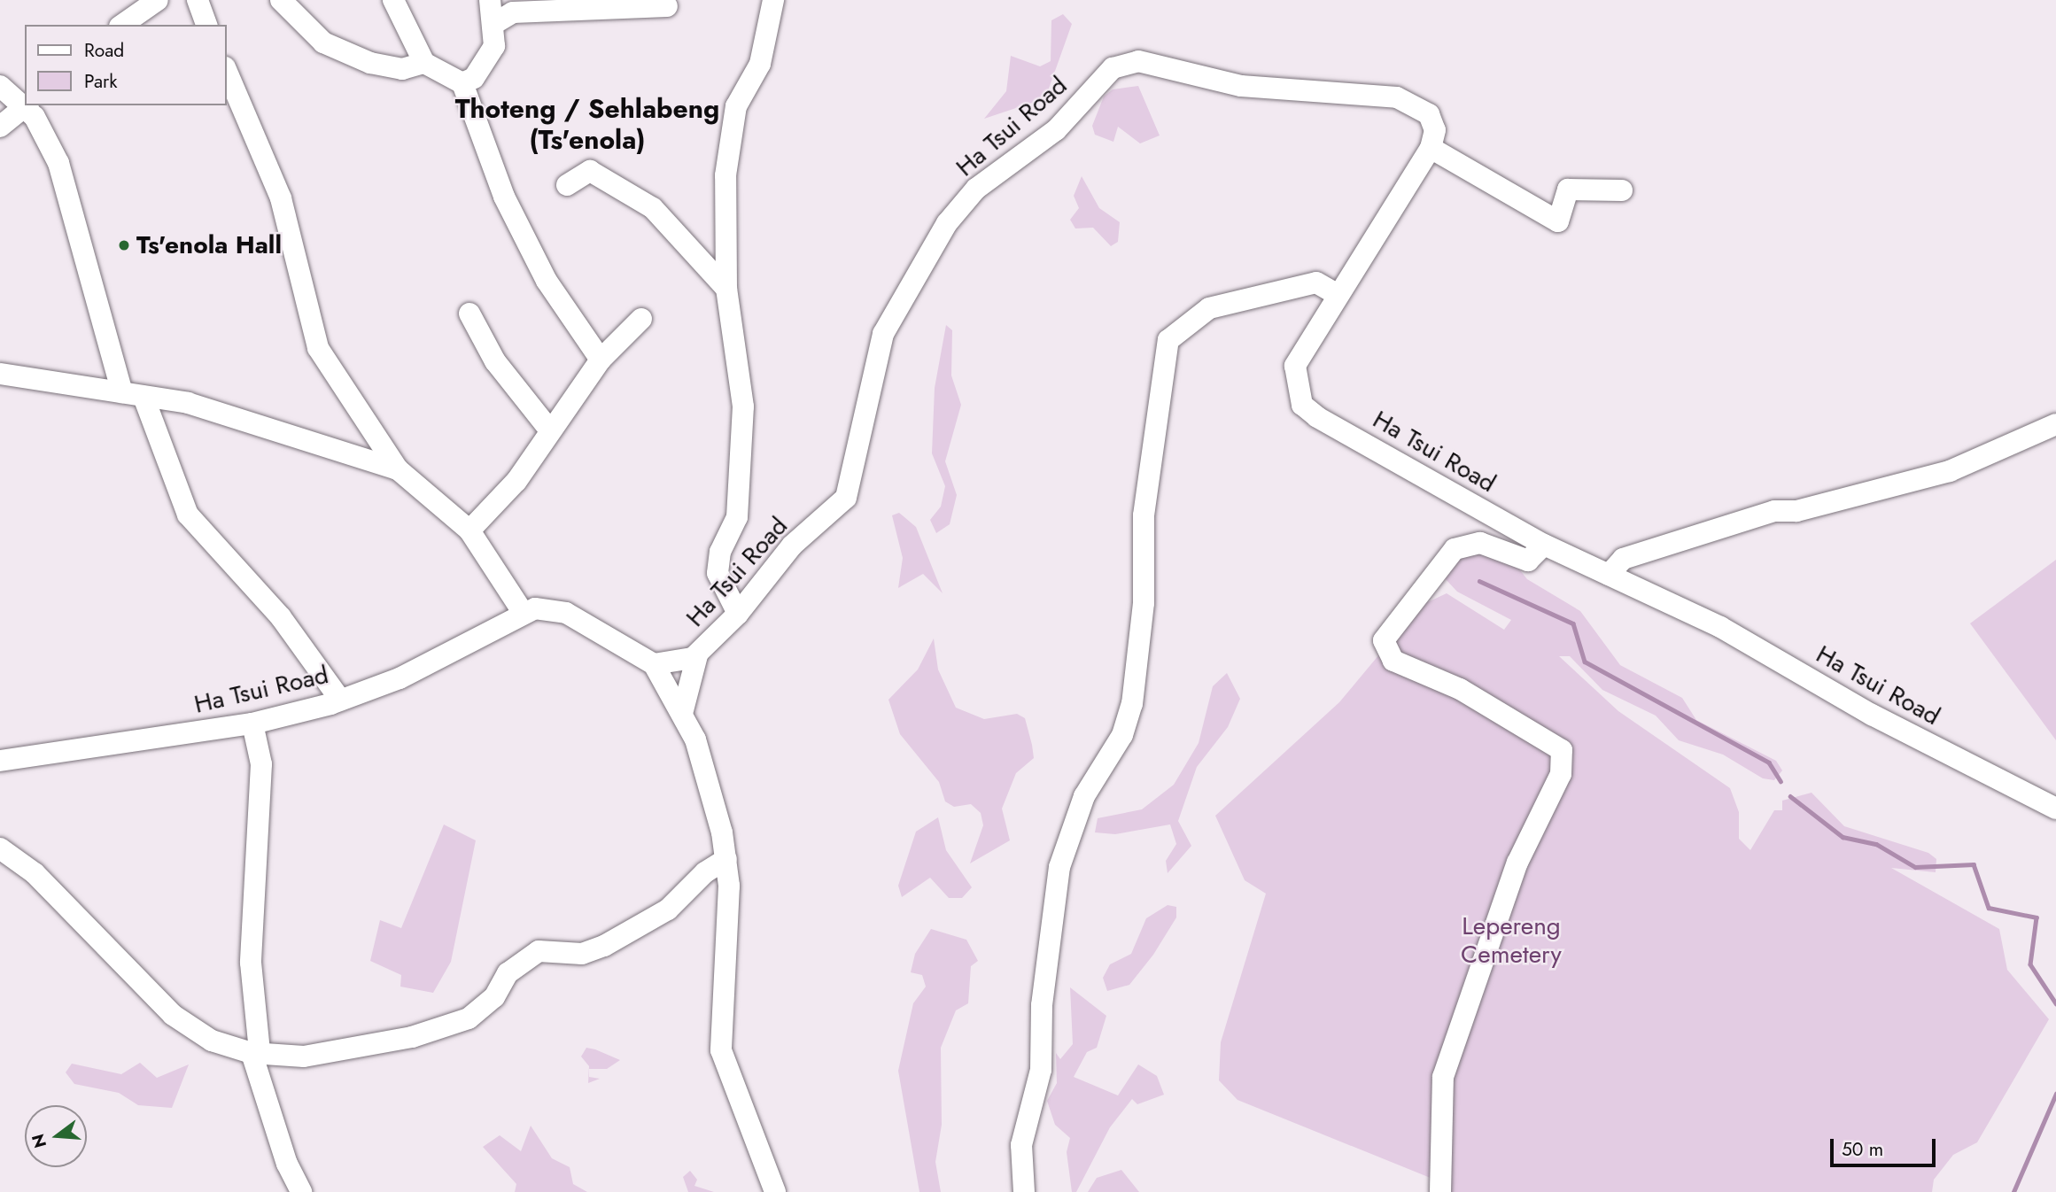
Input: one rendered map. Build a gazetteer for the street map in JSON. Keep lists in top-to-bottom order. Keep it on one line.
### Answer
{"streets":{"street":["Ha Tsui Road"]},"districts":["Thoteng / Sehlabeng (Ts'enola)"],"parks":["Lepereng Cemetery"],"places":["Ts'enola Hall"],"legend":["Road","Park"],"scale_bar":"50 m","north":"left"}
